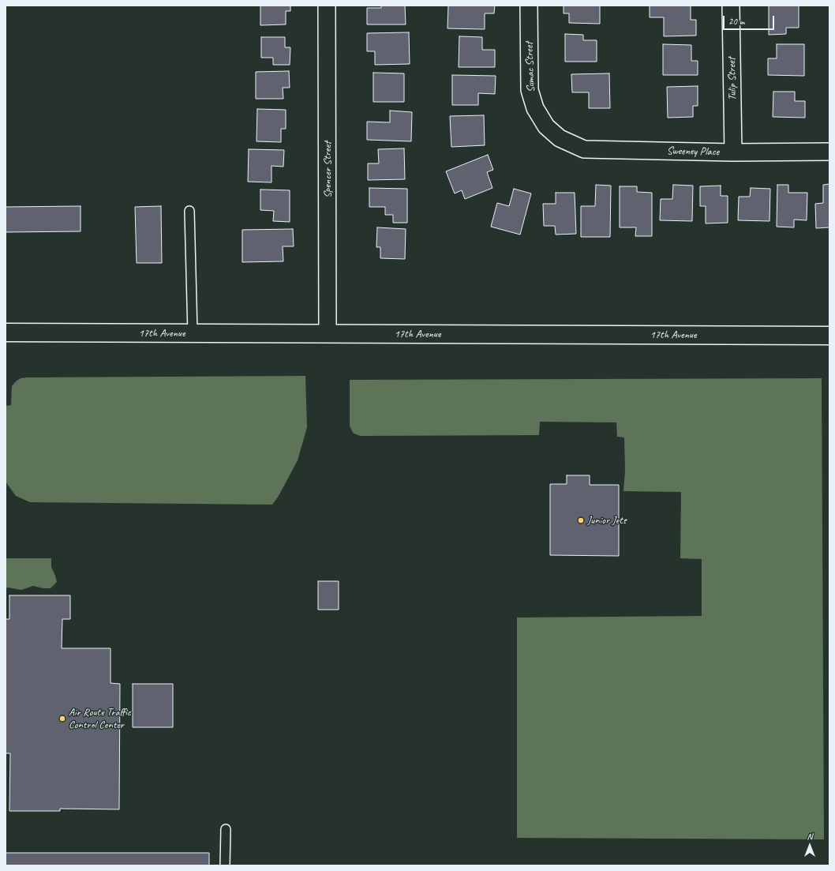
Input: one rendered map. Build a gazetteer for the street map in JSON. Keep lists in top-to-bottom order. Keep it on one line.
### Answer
{"streets":{"main road":["17th Avenue"],"street":["Sumac Street","Tulip Street","Sweeney Place","Spencer Street"]},"crossings":[["Sumac Street","Sweeney Place"],["Tulip Street","Sweeney Place"],["Spencer Street","17th Avenue"]],"places":["Junior Jets","Air Route Traffic Control Center"],"scale_bar":"20 m","north":"top"}
